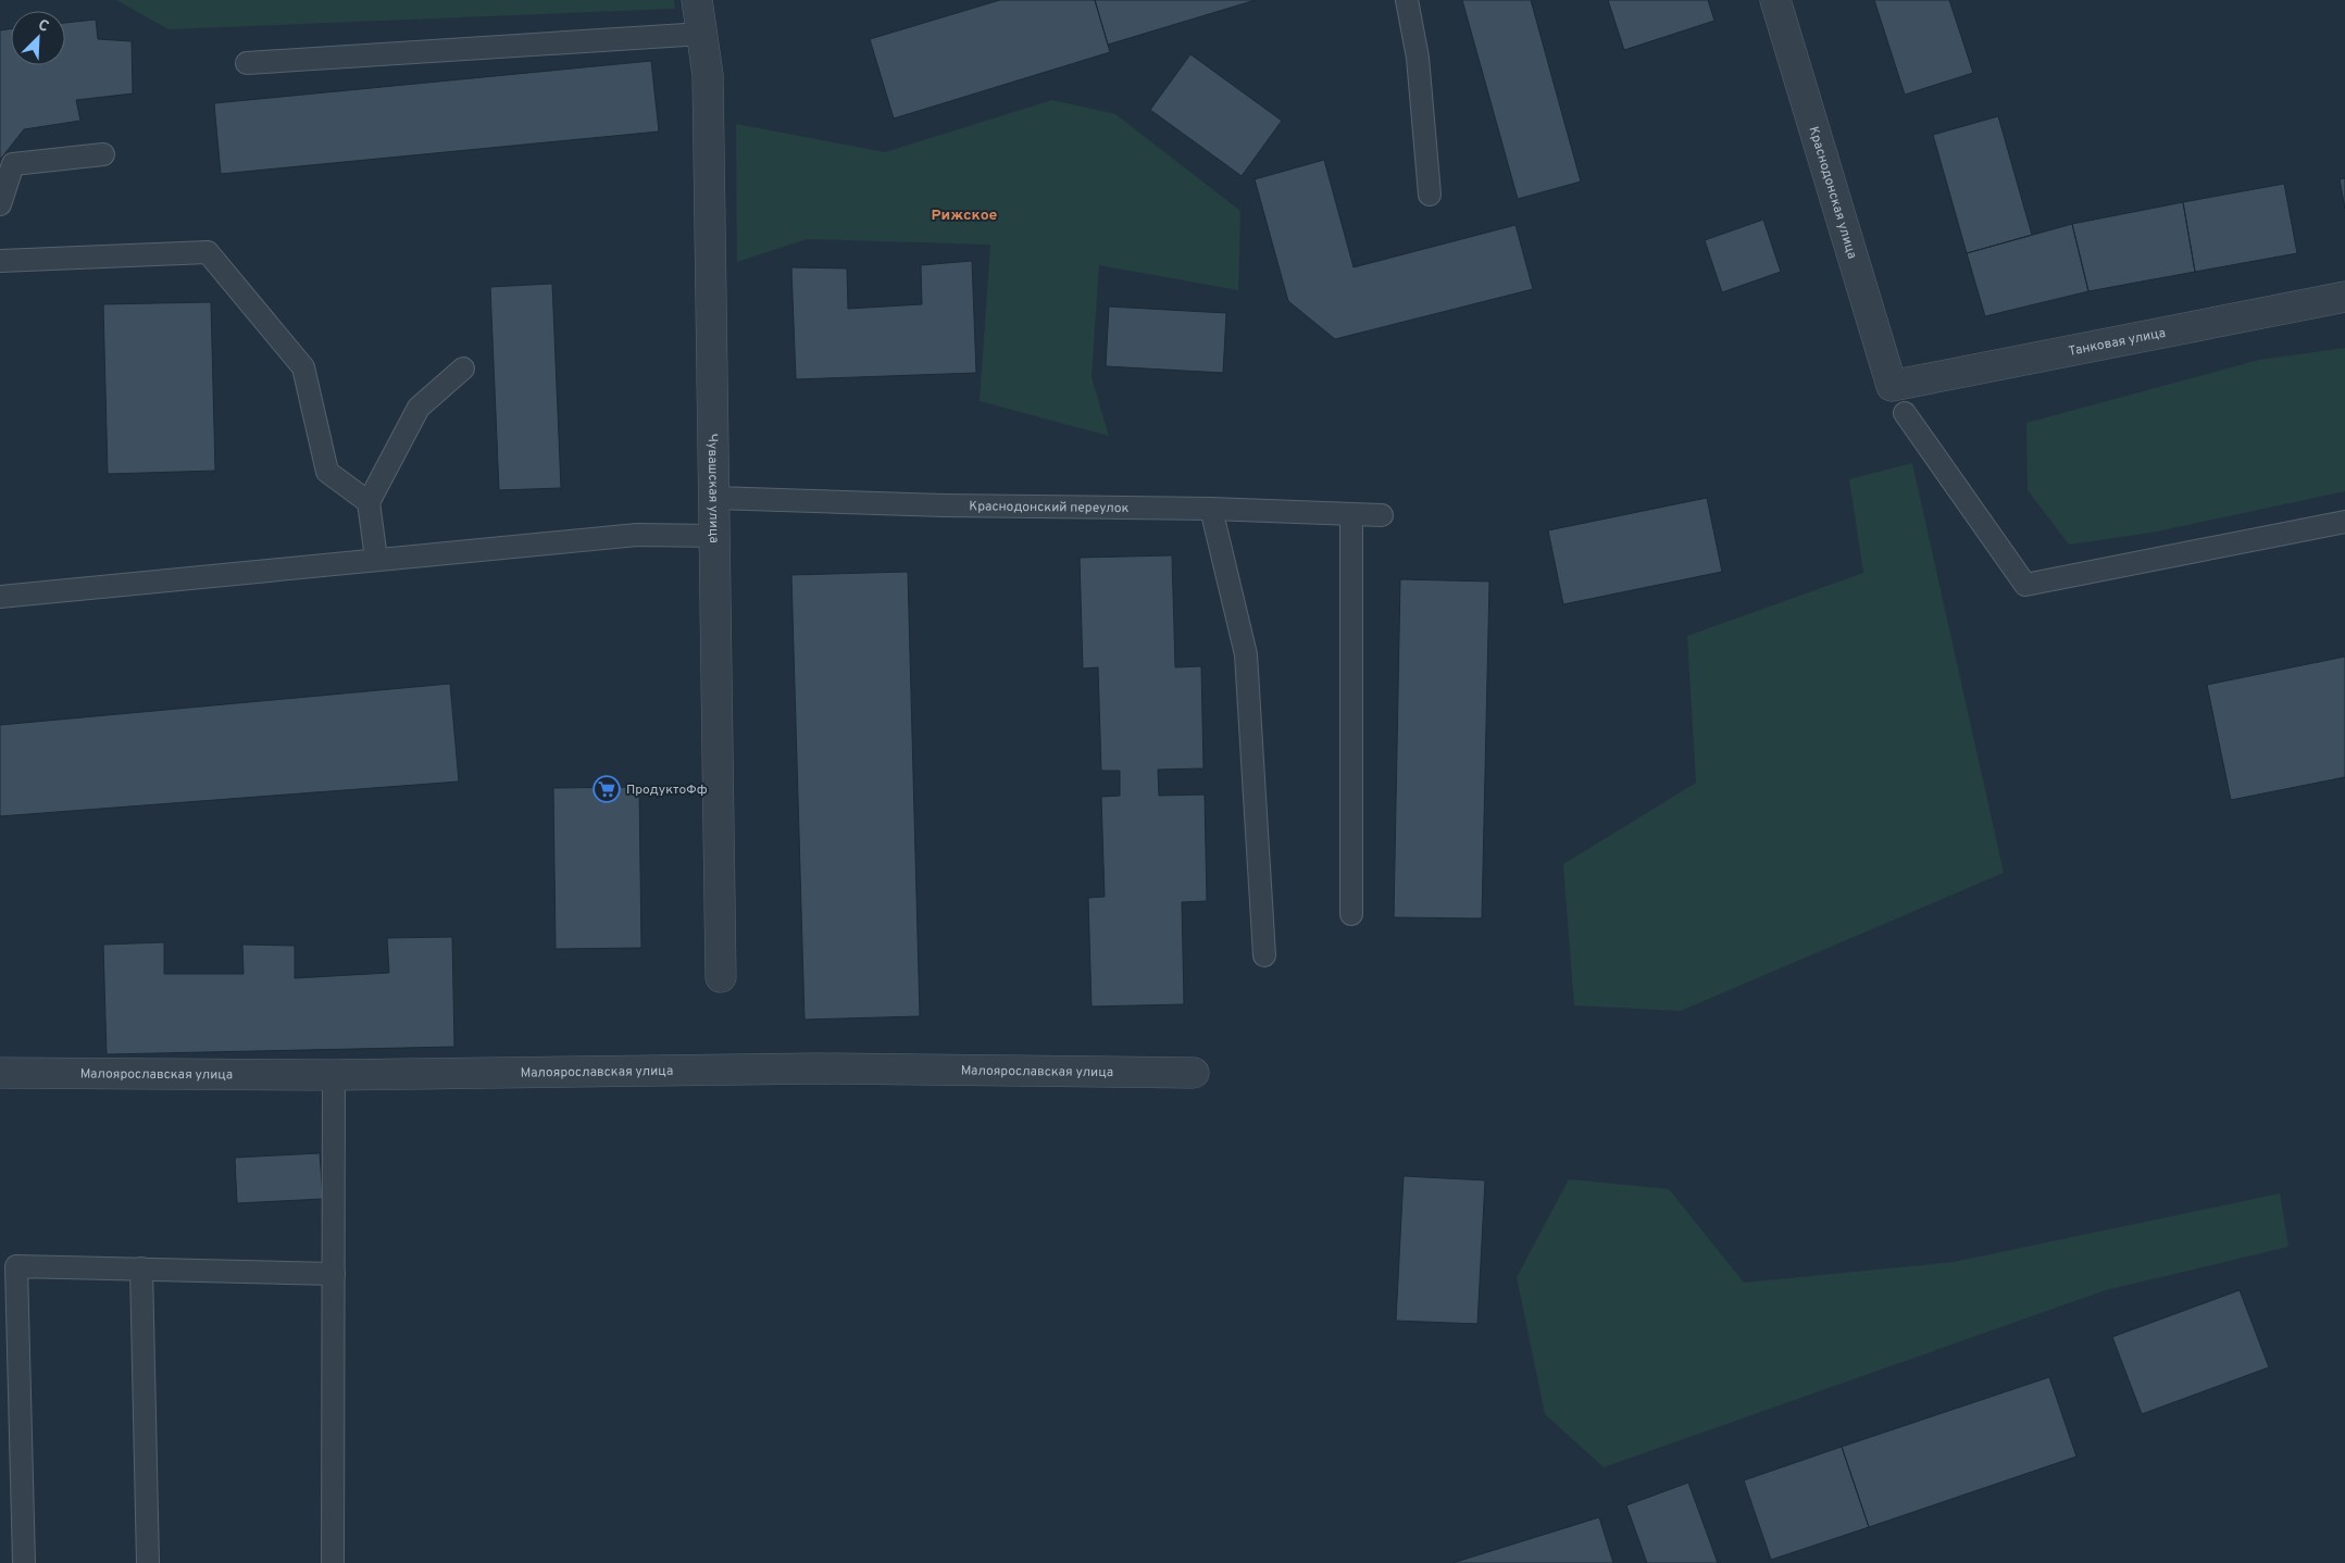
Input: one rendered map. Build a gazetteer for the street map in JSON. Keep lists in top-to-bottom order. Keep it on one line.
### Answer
{"streets":{"street":["Краснодонская улица","Танковая улица","Чувашская улица","Малоярославская улица"],"lane":["Краснодонский переулок"]},"crossings":[["Краснодонская улица","Танковая улица"],["Чувашская улица","Краснодонский переулок"]],"districts":["Рижское"],"places":{"supermarket":["ПродуктоФф"]},"north":"top right"}
